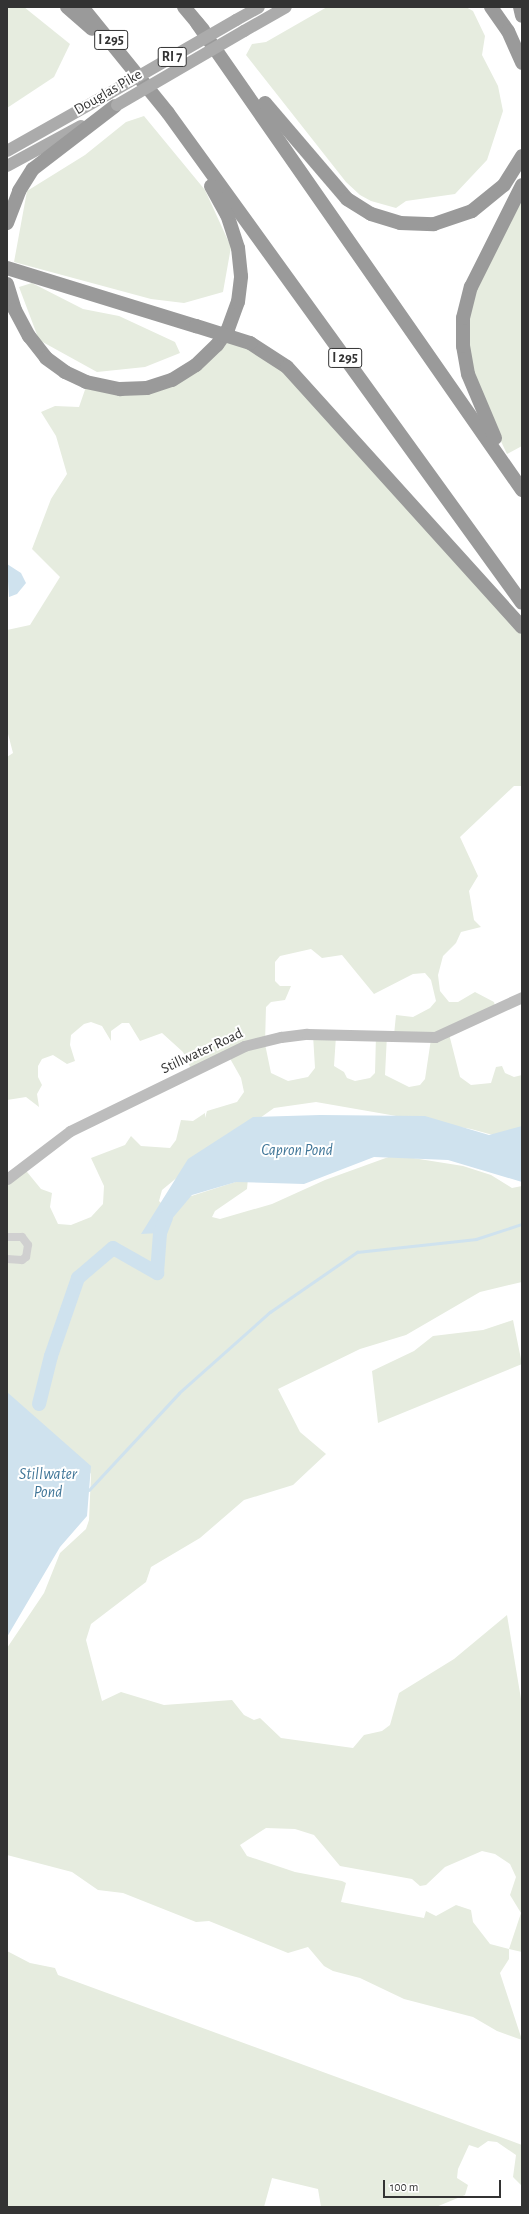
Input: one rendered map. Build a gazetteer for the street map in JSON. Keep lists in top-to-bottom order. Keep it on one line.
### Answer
{"streets":{"highway":["I 295"],"main road":["RI 7","Douglas Pike"],"street":["Stillwater Road"]},"water":["Capron Pond","Stillwater Pond"],"scale_bar":"100 m"}
